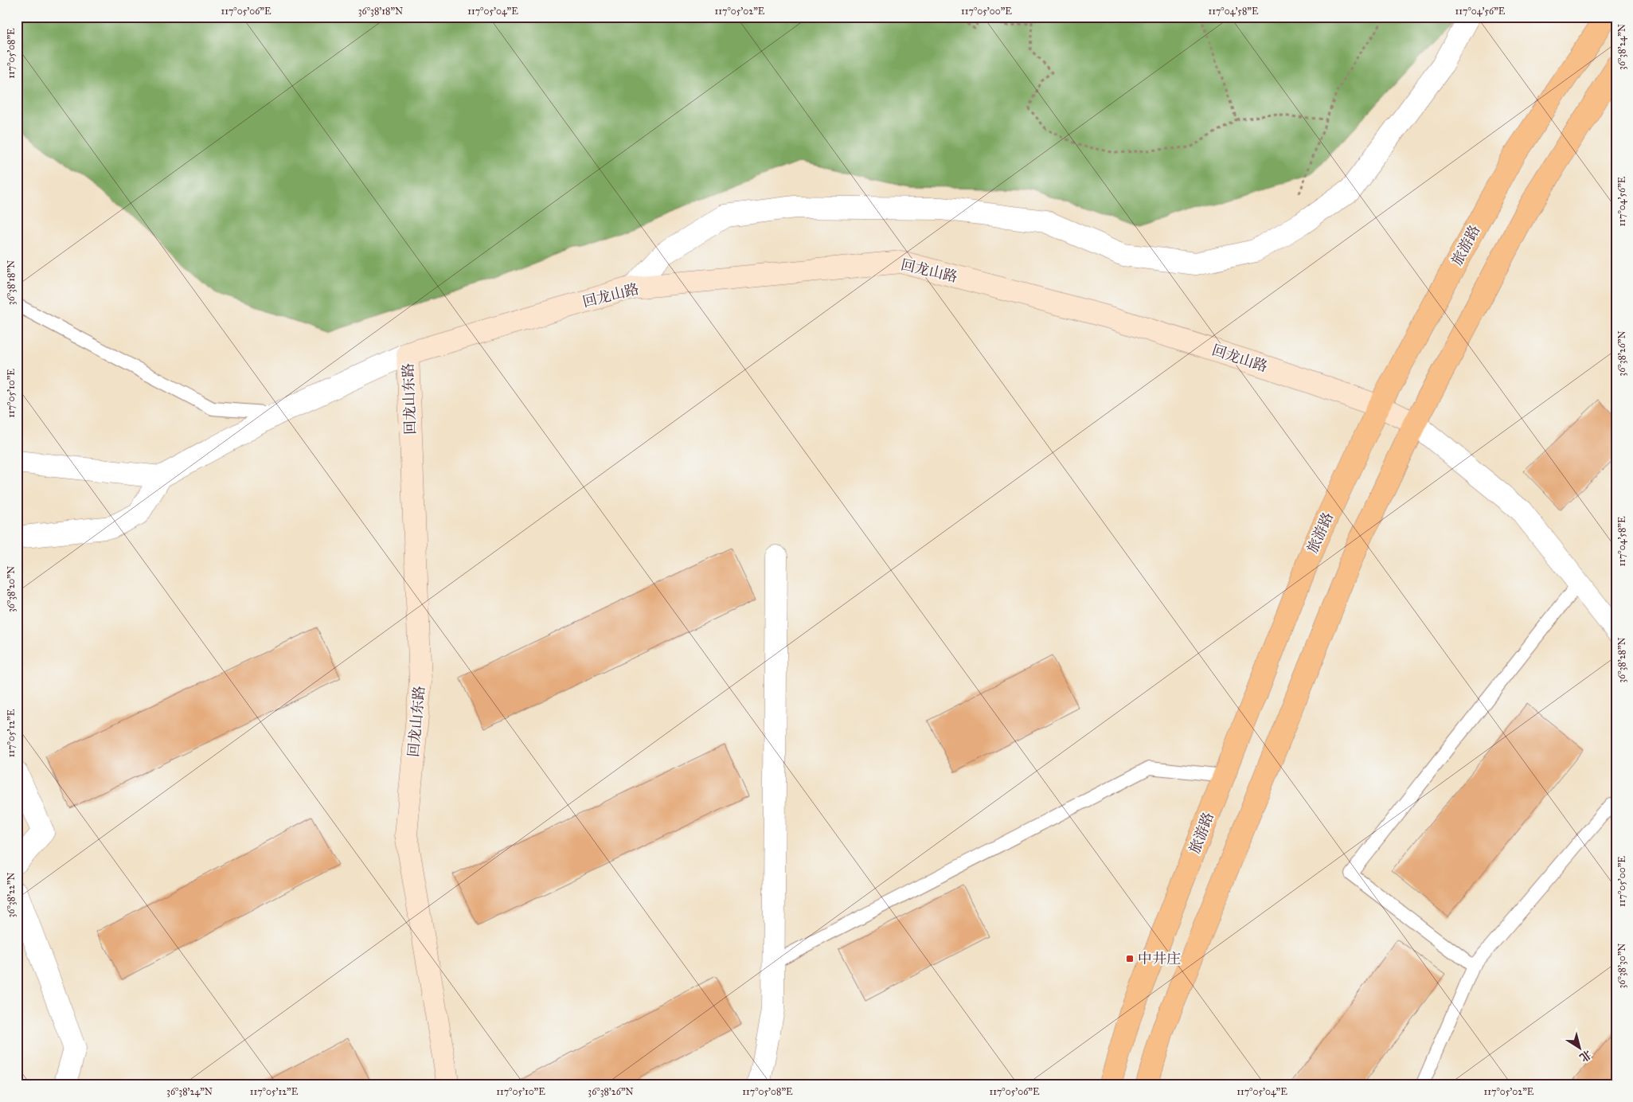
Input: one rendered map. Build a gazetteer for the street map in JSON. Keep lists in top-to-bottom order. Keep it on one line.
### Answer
{"streets":{"main road":["旅游路"],"street":["回龙山路","回龙山东路"]},"crossings":[["旅游路","回龙山路"],["回龙山路","回龙山东路"]],"places":{"transit":["中井庄"]},"north":"bottom right","coordinates":["117°05'06\"E","36°38'18\"N","117°05'04\"E","117°05'02\"E","117°05'00\"E","117°04'58\"E","117°04'56\"E","36°38'24\"N","117°05'08\"E","36°38'26\"N","117°05'10\"E","36°38'20\"N","36°38'28\"N","117°05'12\"E","36°38'22\"N","36°38'30\"N"]}
